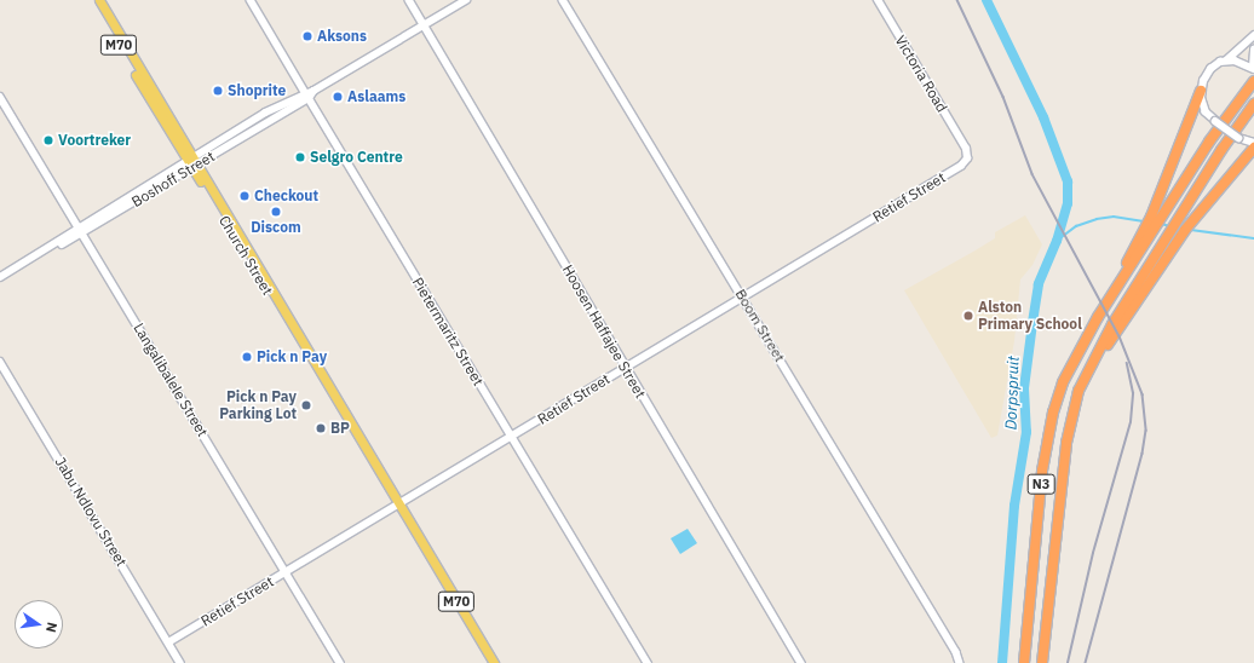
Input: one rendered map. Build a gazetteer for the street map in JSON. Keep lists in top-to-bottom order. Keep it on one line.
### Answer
{"streets":{"highway":["N3"],"main road":["M70","Boshoff Street","Church Street"],"street":["Victoria Road","Retief Street","Boom Street","Pietermaritz Street","Hoosen Haffajee Street","Langalibalele Street","Jabu Ndlovu Street"]},"crossings":[["Victoria Road","Retief Street"],["Boshoff Street","Church Street"],["Boshoff Street","Pietermaritz Street"],["Boshoff Street","Hoosen Haffajee Street"],["Boshoff Street","Langalibalele Street"],["Retief Street","Church Street"],["Retief Street","Boom Street"],["Retief Street","Pietermaritz Street"],["Retief Street","Hoosen Haffajee Street"],["Retief Street","Langalibalele Street"],["Retief Street","Jabu Ndlovu Street"]],"water":["Dorpspruit"],"places":["Aksons","Shoprite","Aslaams","Voortreker","Selgro Centre","Checkout","Discom","Alston Primary School","Pick n Pay","Pick n Pay Parking Lot","BP"],"north":"right"}
